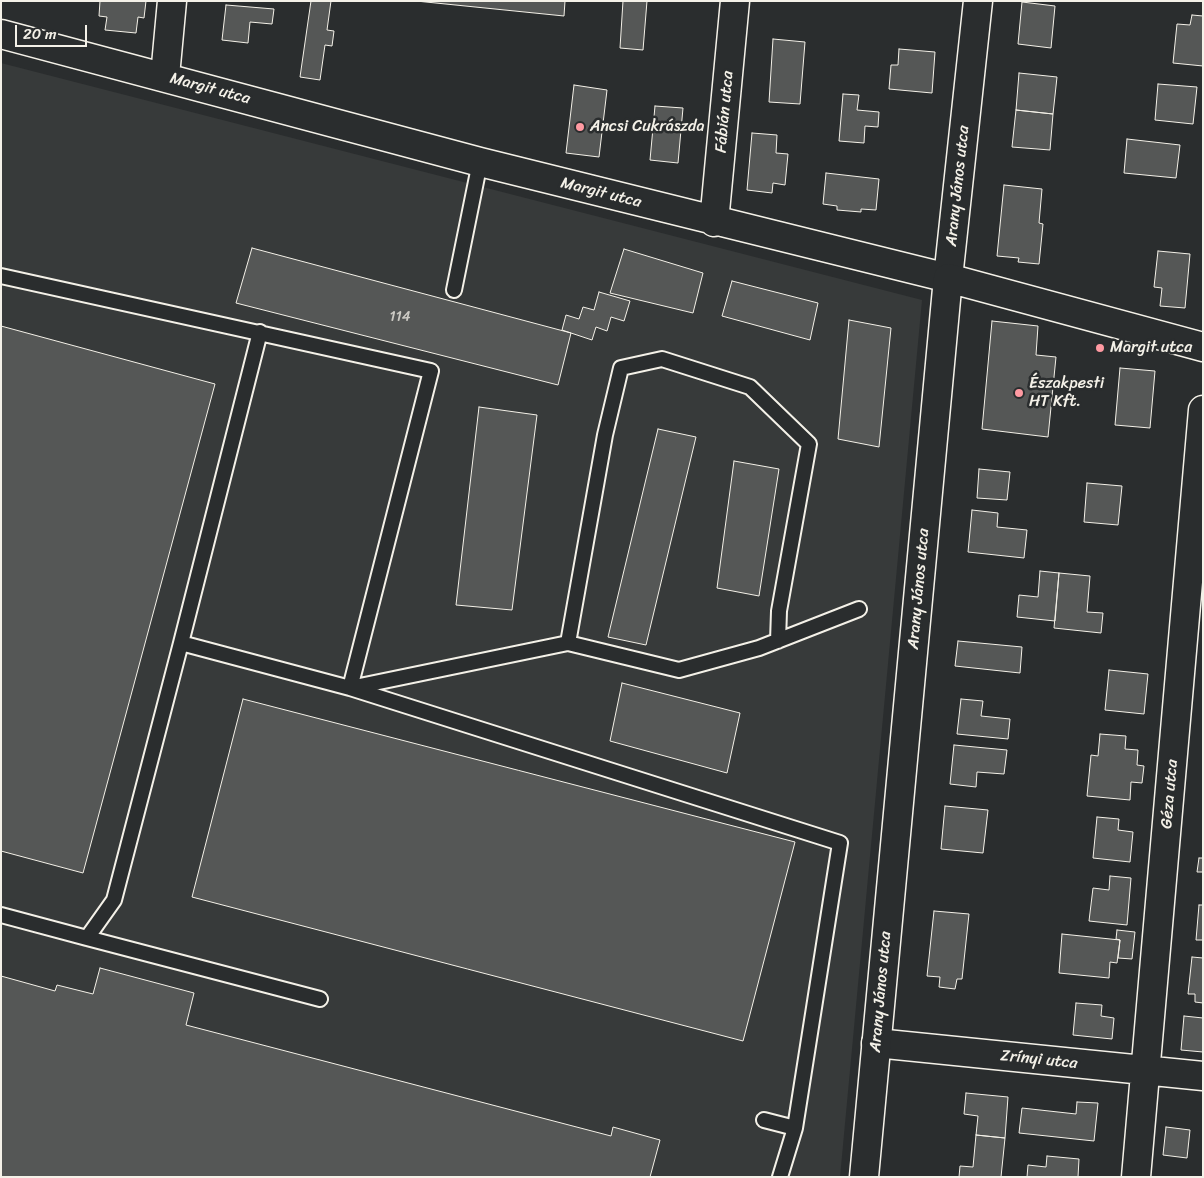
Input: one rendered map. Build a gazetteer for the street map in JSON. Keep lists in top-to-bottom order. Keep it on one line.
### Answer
{"streets":{"street":["Margit utca","Fábián utca","Arany János utca","Géza utca","Zrínyi utca"]},"crossings":[["Margit utca","Fábián utca"],["Margit utca","Arany János utca"],["Arany János utca","Zrínyi utca"],["Géza utca","Zrínyi utca"]],"places":["Ancsi Cukrászda","Margit utca","Északpesti HT Kft."],"house_numbers":["114"],"scale_bar":"20 m"}
